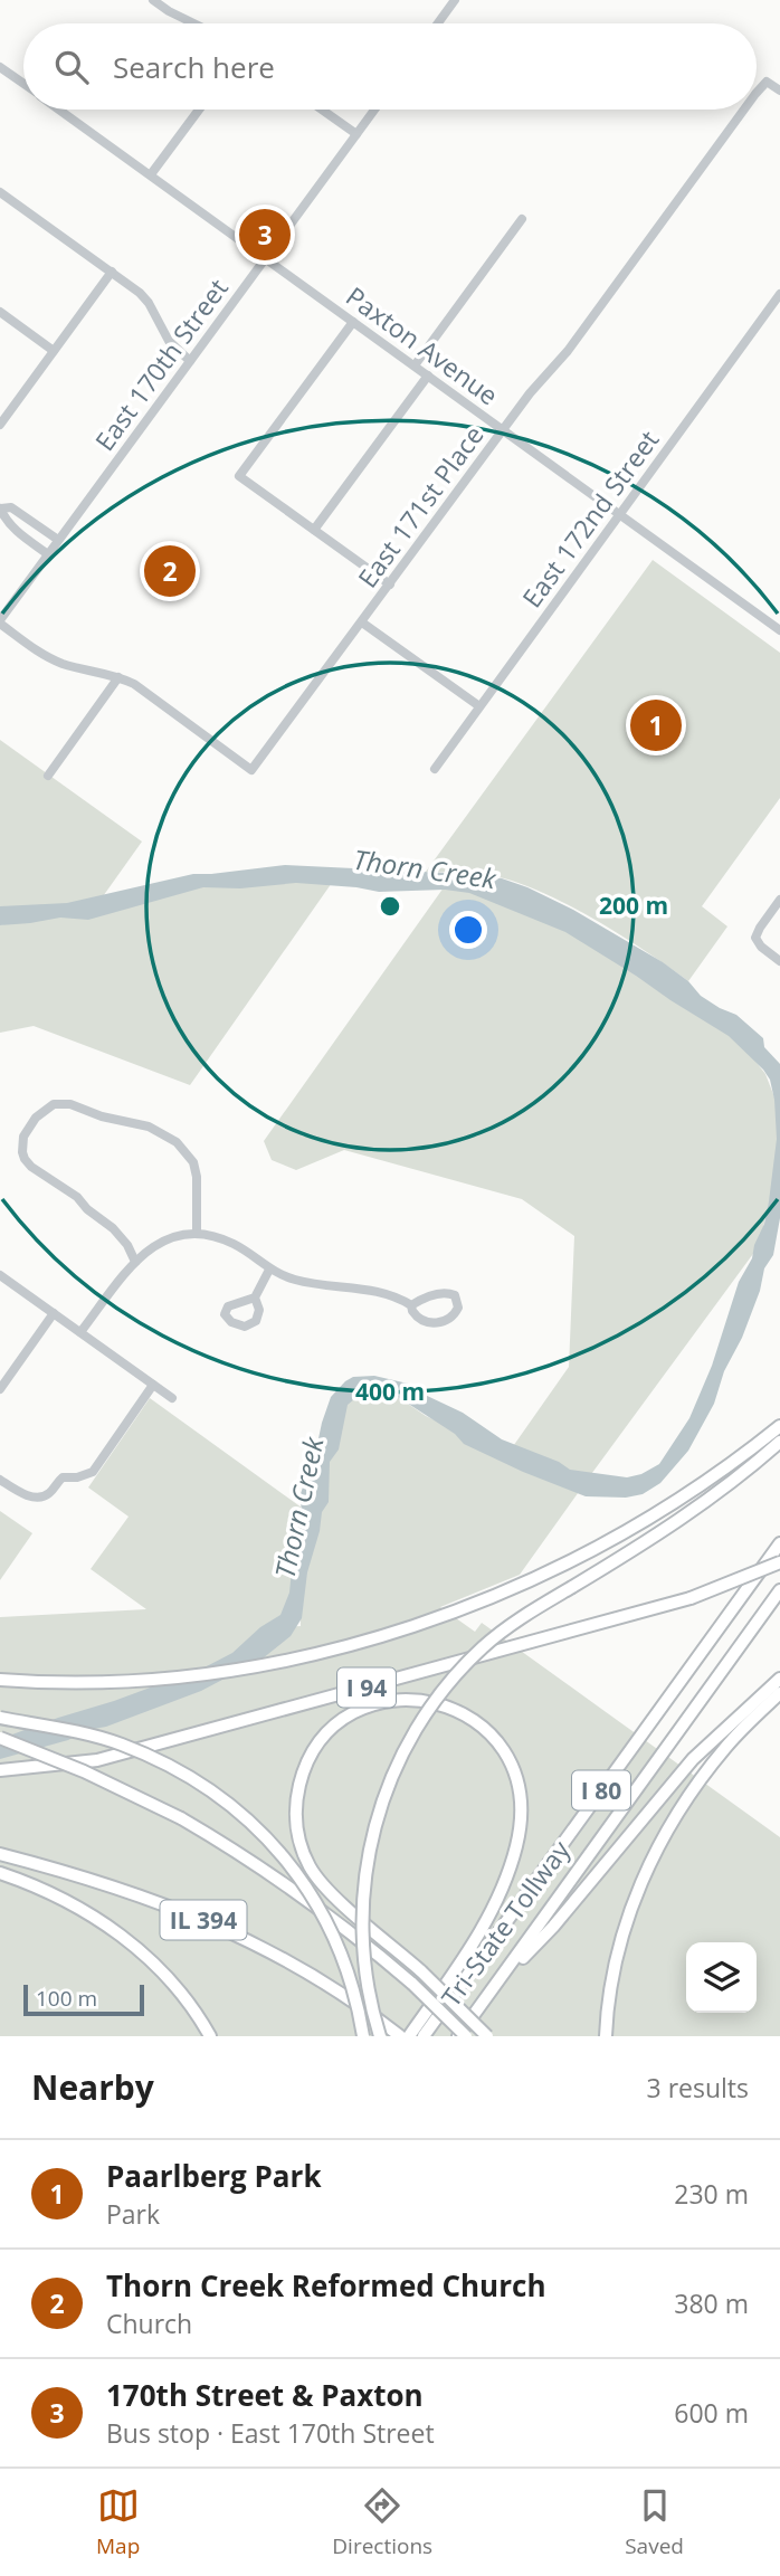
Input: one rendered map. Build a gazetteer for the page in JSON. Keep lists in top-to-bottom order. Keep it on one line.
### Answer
{"streets":{"highway":["I 94","I 80","IL 394","Tri-State Tollway"],"street":["Paxton Avenue","East 170th Street","East 171st Place","East 172nd Street"]},"crossings":[["Paxton Avenue","East 170th Street"],["Paxton Avenue","East 171st Place"],["Paxton Avenue","East 172nd Street"]],"water":["Thorn Creek"],"scale_bar":"100 m","page":{"search":"Search here","pins":["3","2","1"],"scale":"100 m","heading":["Nearby","3 results"],"list":[{"mark":"1","name":"Paarlberg Park","note":"Park","value":"230 m"},{"mark":"2","name":"Thorn Creek Reformed Church","note":"Church","value":"380 m"},{"mark":"3","name":"170th Street & Paxton","note":"Bus stop · East 170th Street","value":"600 m"}],"nav":["Map","Directions","Saved"]},"rings":["200 m","400 m"]}
